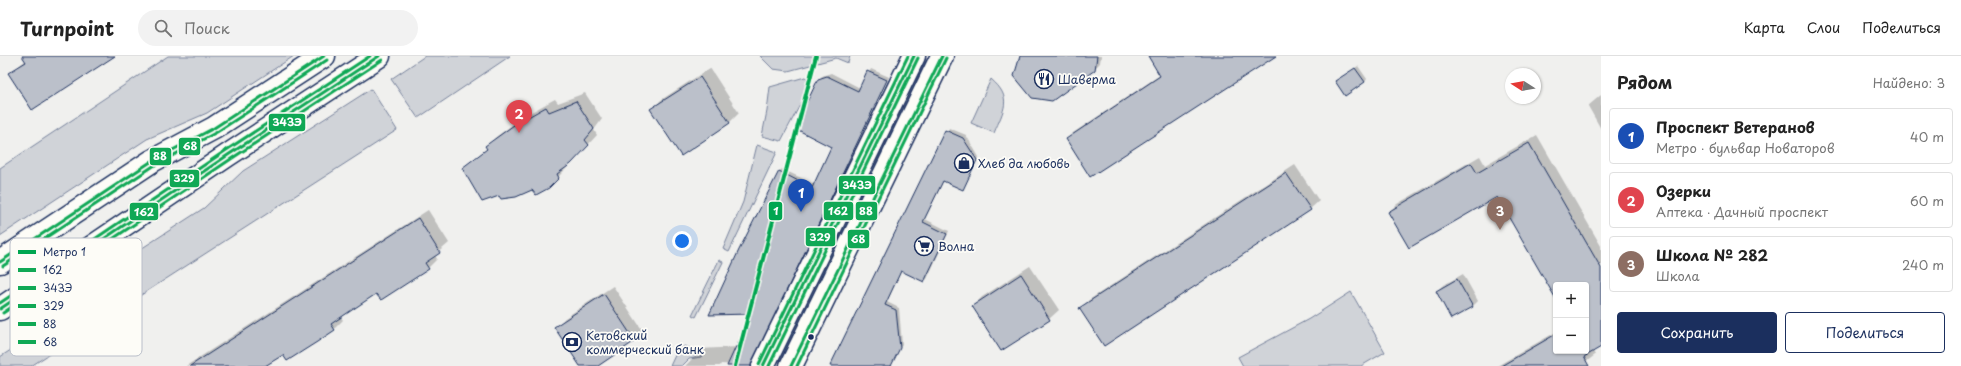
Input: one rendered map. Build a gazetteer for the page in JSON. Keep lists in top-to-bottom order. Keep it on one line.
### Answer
{"places":{"restaurant":["Шаверма"],"shop":["Хлеб да любовь"],"supermarket":["Волна"],"bank":["Кетовский коммерческий банк"]},"lines":["metro line 1","transit line 162","transit line 329","transit line 88","transit line 343Э","transit line 68"],"legend":["Метро 1","162","343Э","329","88","68"],"north":"left","page":{"header":"Turnpoint","search":"Поиск","nav":["Карта","Слои","Поделиться"],"heading":["Рядом","Найдено: 3"],"pins":["2","1","3"],"list":[{"mark":"1","name":"Проспект Ветеранов","note":"Метро · бульвар Новаторов","value":"40 m"},{"mark":"2","name":"Озерки","note":"Аптека · Дачный проспект","value":"60 m"},{"mark":"3","name":"Школа № 282","note":"Школа","value":"240 m"}],"map_buttons":["+","−"],"buttons":["Сохранить","Поделиться"]}}
